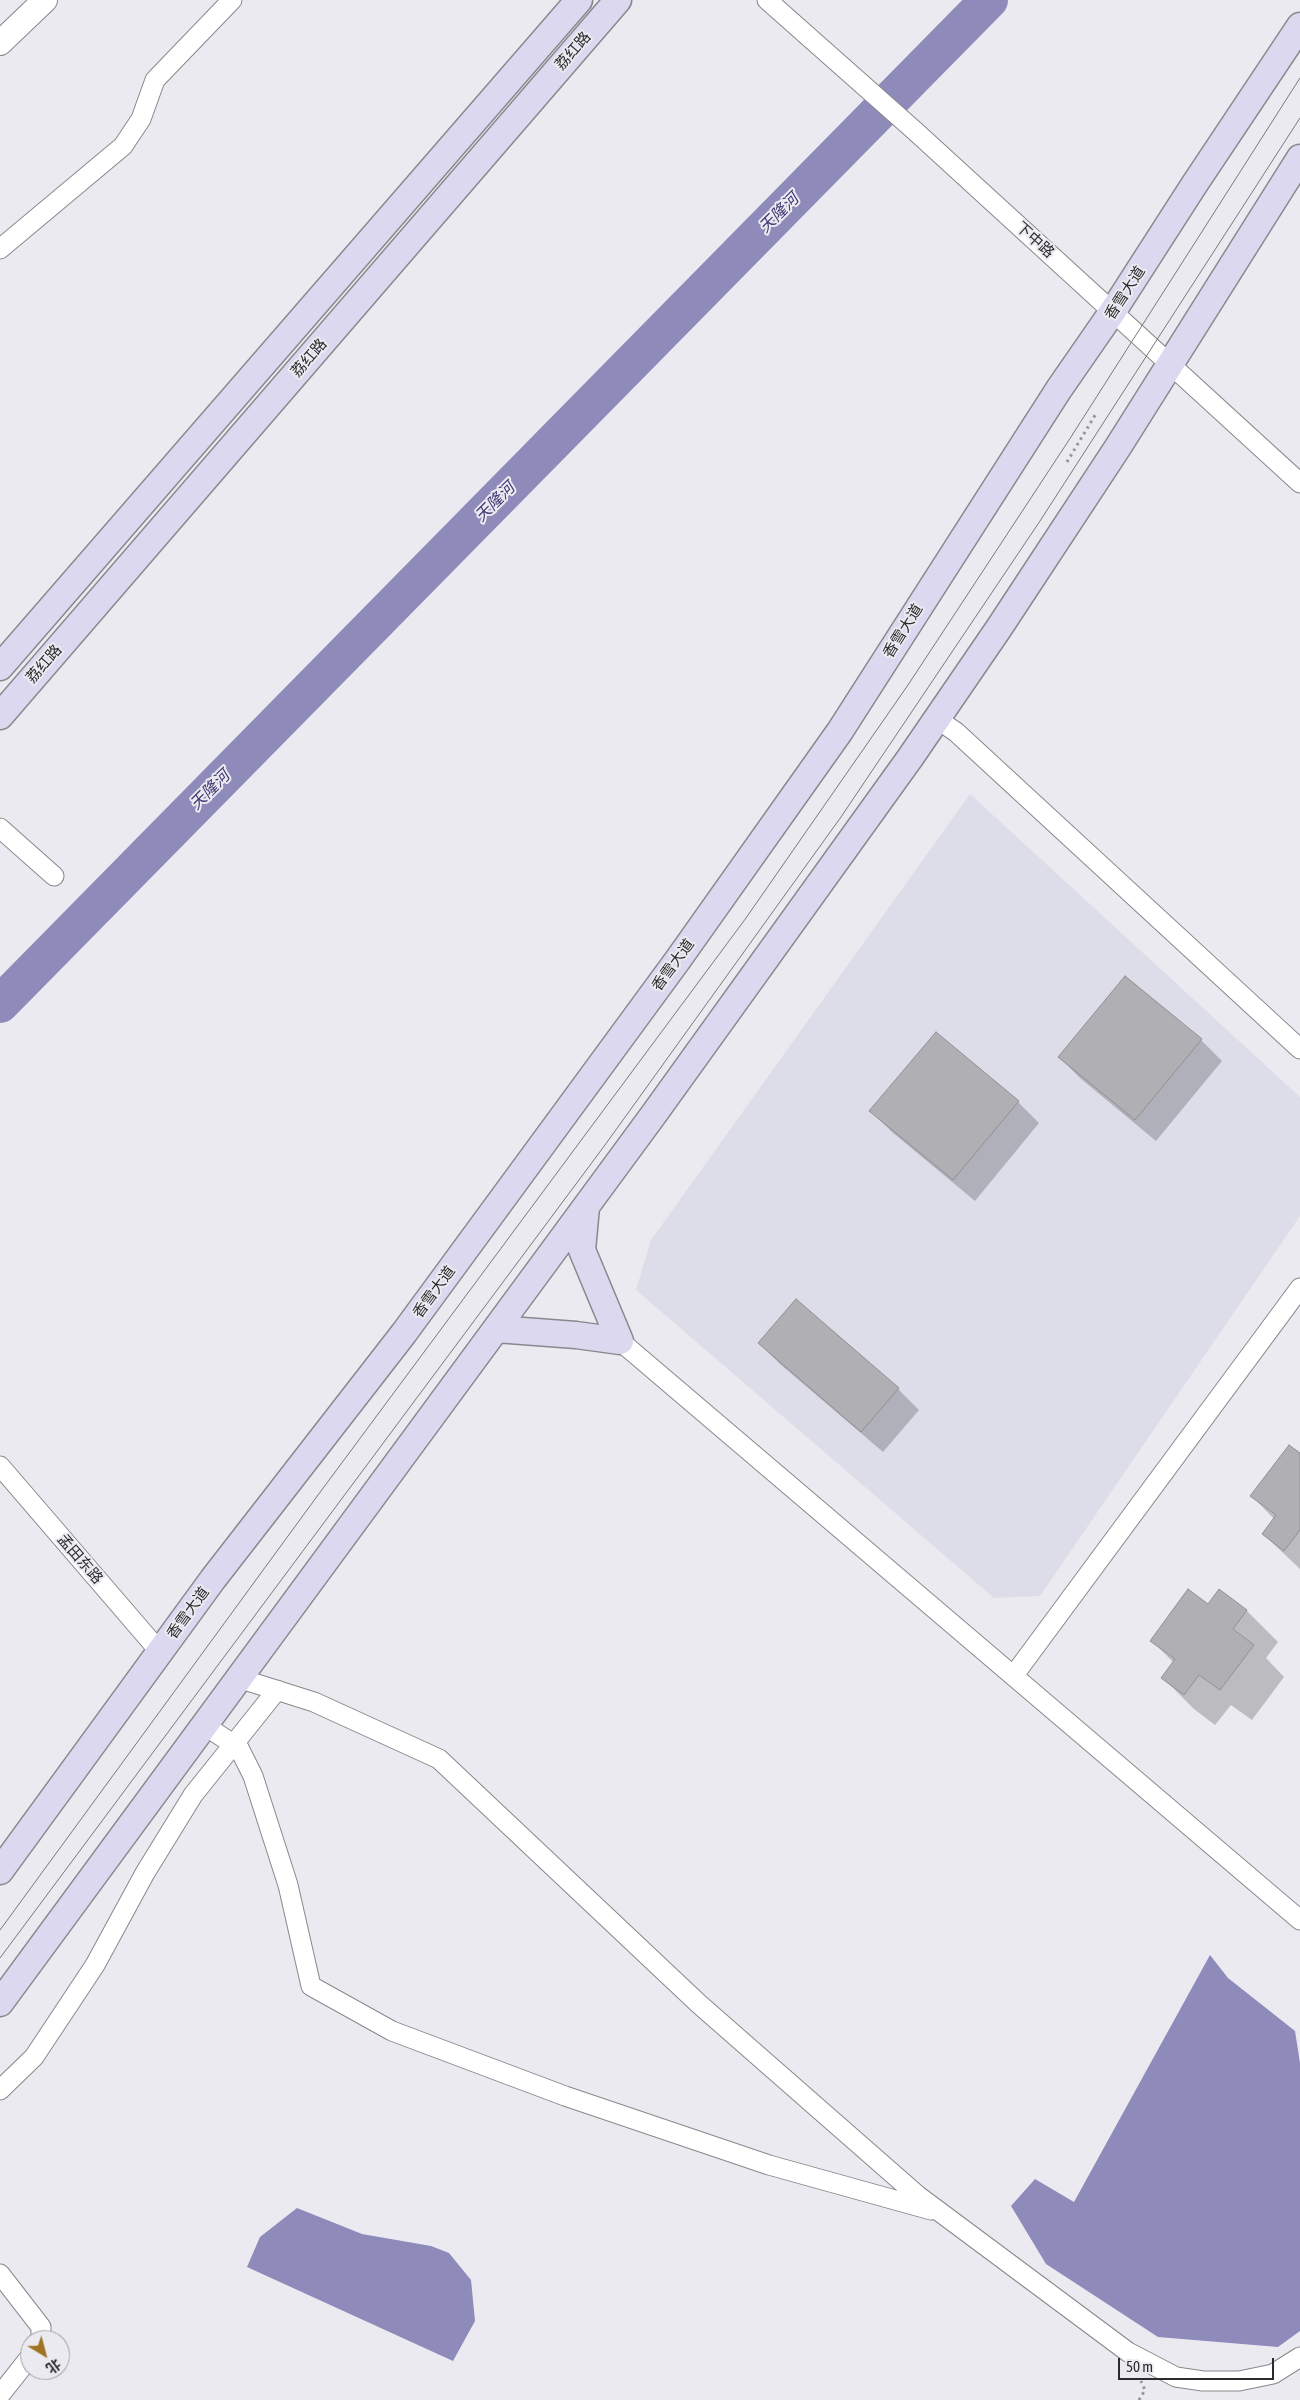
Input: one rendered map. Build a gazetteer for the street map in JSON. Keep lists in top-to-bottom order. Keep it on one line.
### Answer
{"streets":{"main road":["荔红路","香雪大道"],"street":["下中路","孟田东路"]},"crossings":[["下中路","香雪大道"],["香雪大道","孟田东路"]],"water":["天隆河"],"scale_bar":"50 m","north":"bottom right"}
